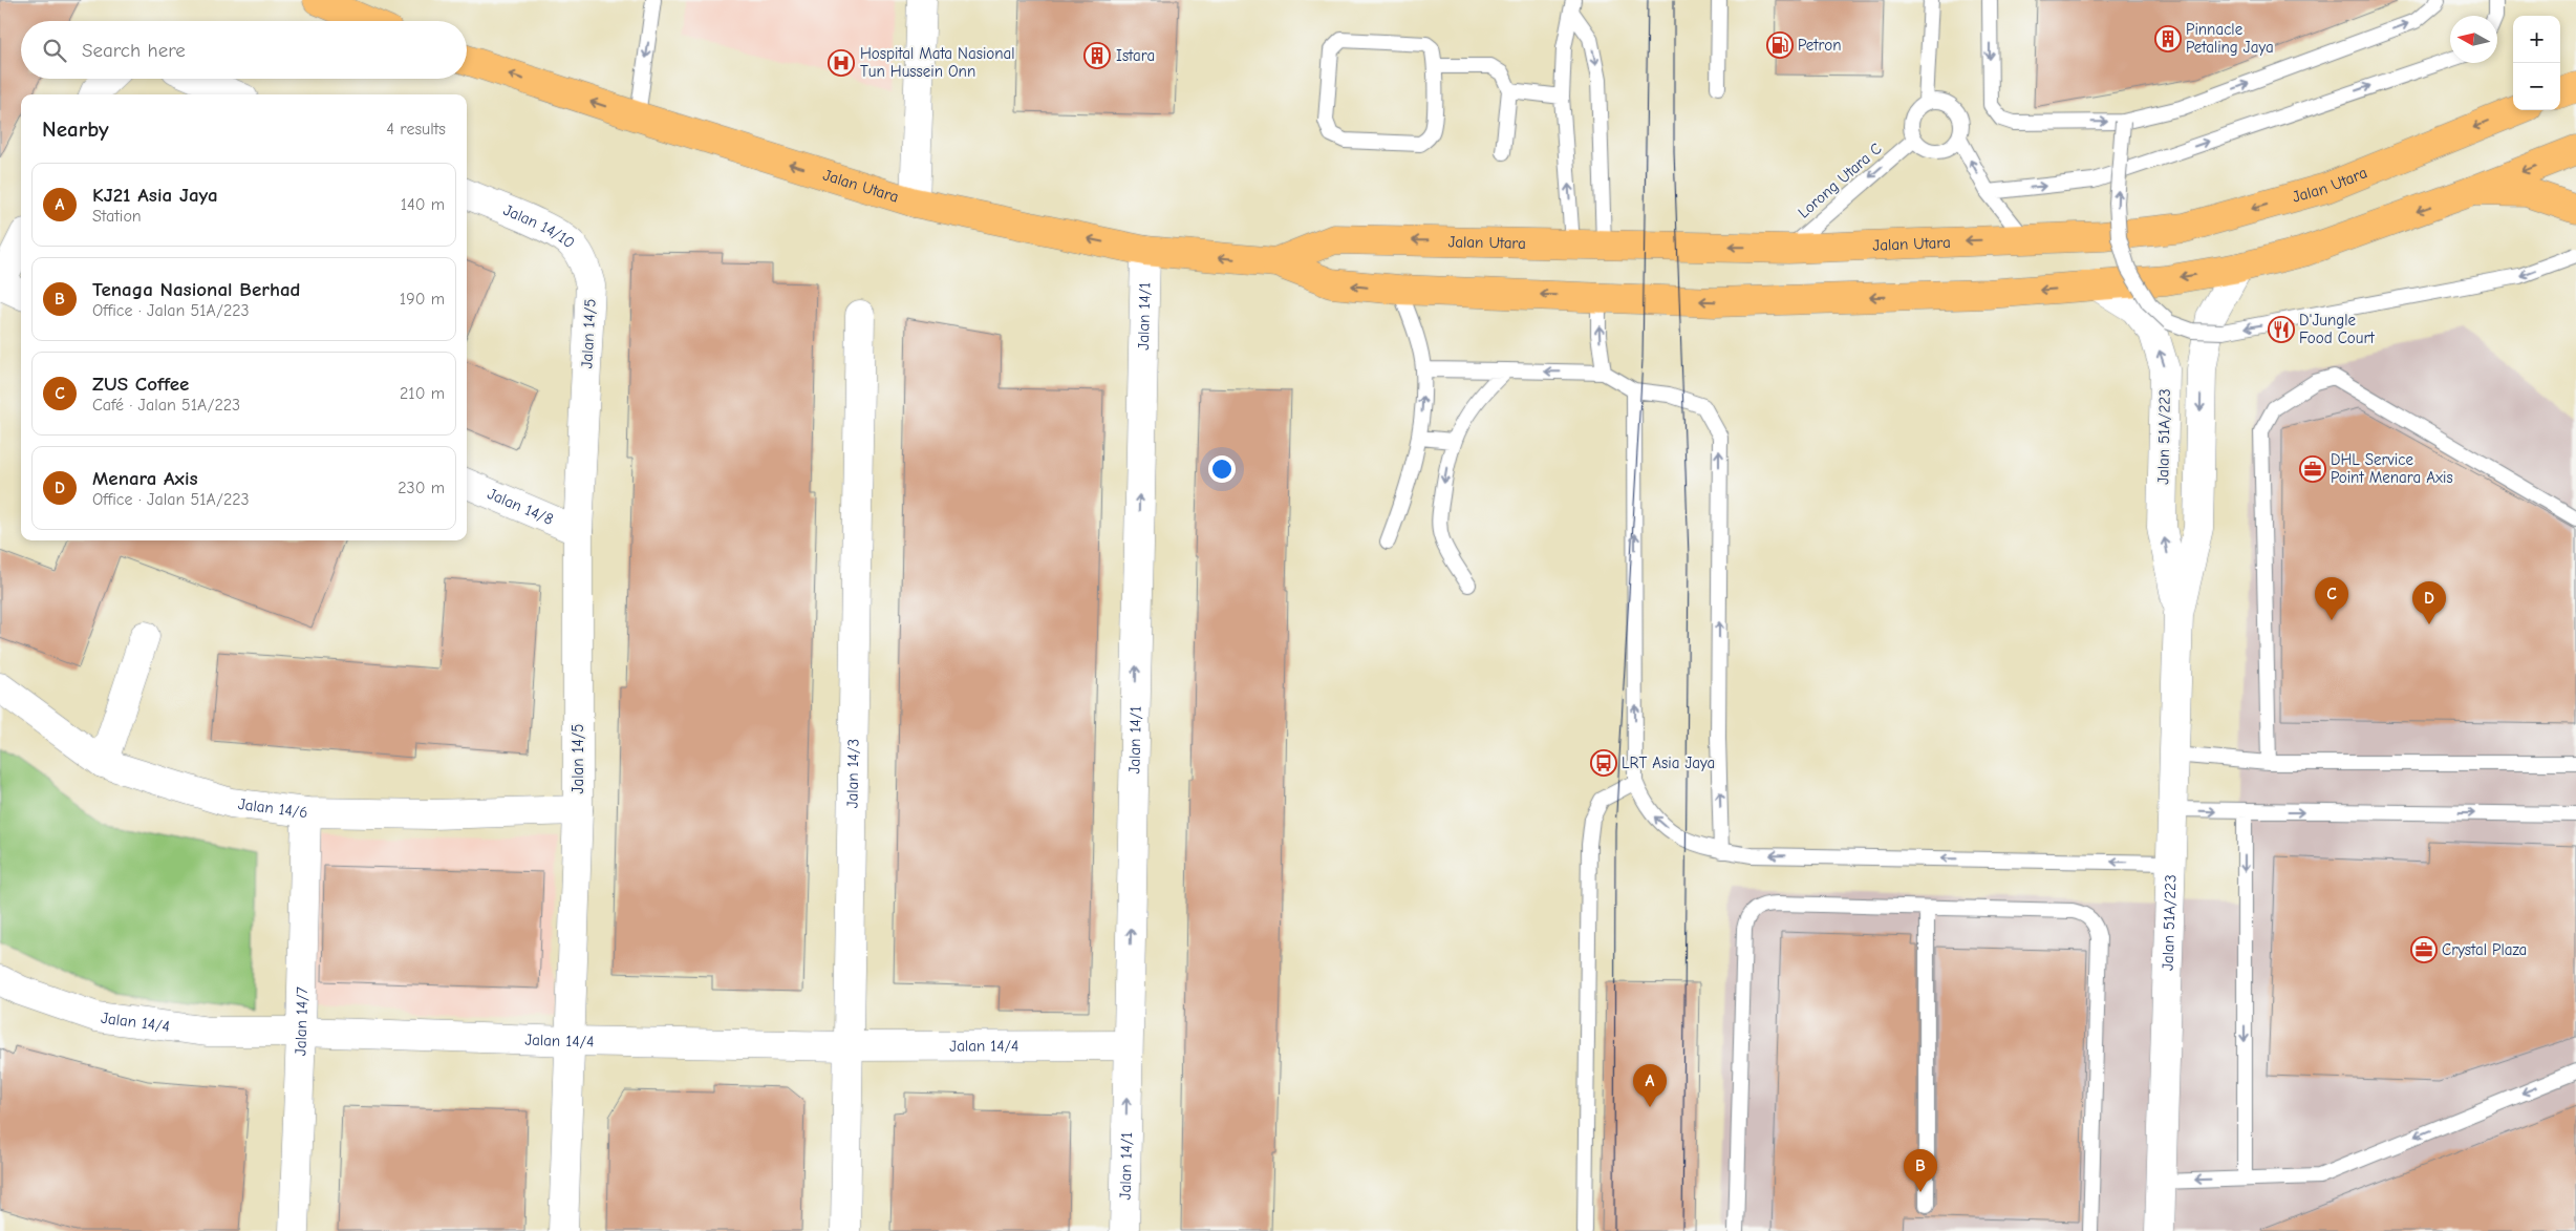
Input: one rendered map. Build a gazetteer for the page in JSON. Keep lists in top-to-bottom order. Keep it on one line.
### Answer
{"streets":{"main road":["Jalan Utara"],"street":["Jalan 14/10","Jalan 14/1","Jalan 14/5","Jalan 51A/223","Jalan 14/8","Jalan 14/3","Jalan 14/6","Jalan 14/4","Jalan 14/7"],"lane":["Lorong Utara C"]},"crossings":[["Lorong Utara C","Jalan Utara"],["Jalan Utara","Jalan 14/1"],["Jalan Utara","Jalan 51A/223"],["Jalan 14/10","Jalan 14/5"],["Jalan 14/1","Jalan 14/4"],["Jalan 14/5","Jalan 14/8"],["Jalan 14/5","Jalan 14/6"],["Jalan 14/5","Jalan 14/4"],["Jalan 14/3","Jalan 14/4"],["Jalan 14/6","Jalan 14/7"],["Jalan 14/4","Jalan 14/7"]],"one_way":["Lorong Utara C","Jalan Utara","Jalan 14/1"],"places":{"building":["Pinnacle Petaling Jaya","Istara"],"fuel station":["Petron"],"hospital":["Hospital Mata Nasional Tun Hussein Onn"],"restaurant":["D'Jungle Food Court"],"office":["DHL Service Point Menara Axis","Crystal Plaza"],"bus stop":["LRT Asia Jaya"]},"north":"left","page":{"map_buttons":["+","−"],"search":"Search here","heading":["Nearby","4 results"],"list":[{"mark":"A","name":"KJ21 Asia Jaya","note":"Station","value":"140 m"},{"mark":"B","name":"Tenaga Nasional Berhad","note":"Office · Jalan 51A/223","value":"190 m"},{"mark":"C","name":"ZUS Coffee","note":"Café · Jalan 51A/223","value":"210 m"},{"mark":"D","name":"Menara Axis","note":"Office · Jalan 51A/223","value":"230 m"}],"pins":["C","D","A","B"]}}
